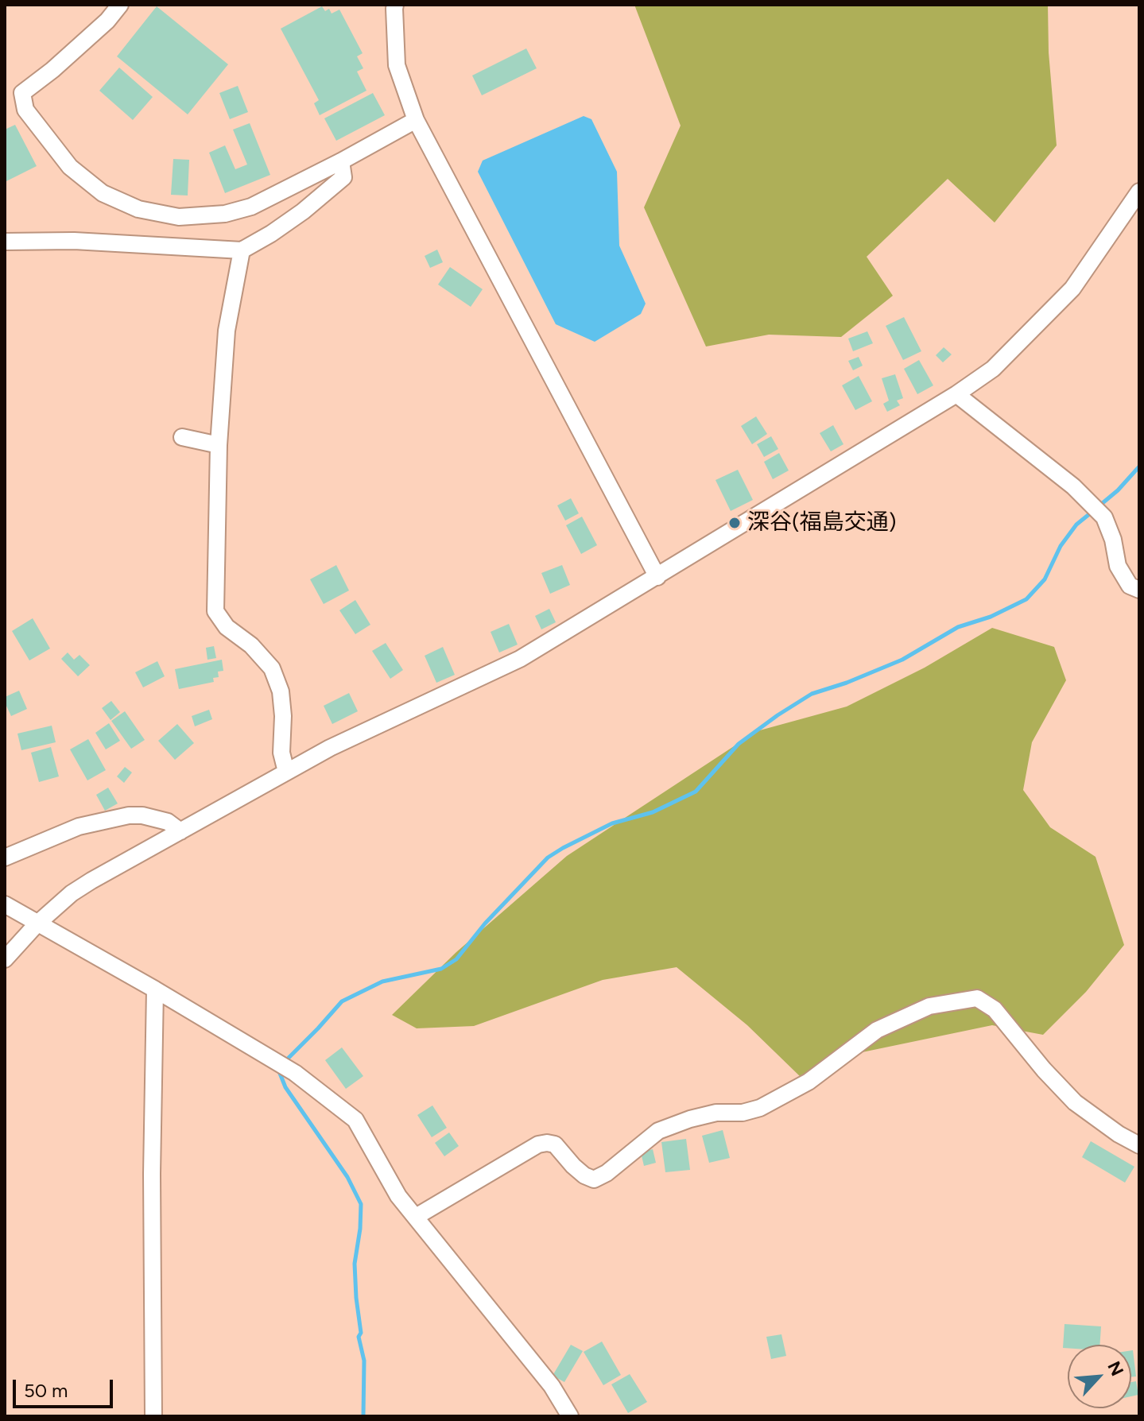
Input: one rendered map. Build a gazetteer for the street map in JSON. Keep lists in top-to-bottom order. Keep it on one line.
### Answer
{"places":["深谷(福島交通)"],"scale_bar":"50 m","north":"top right"}
